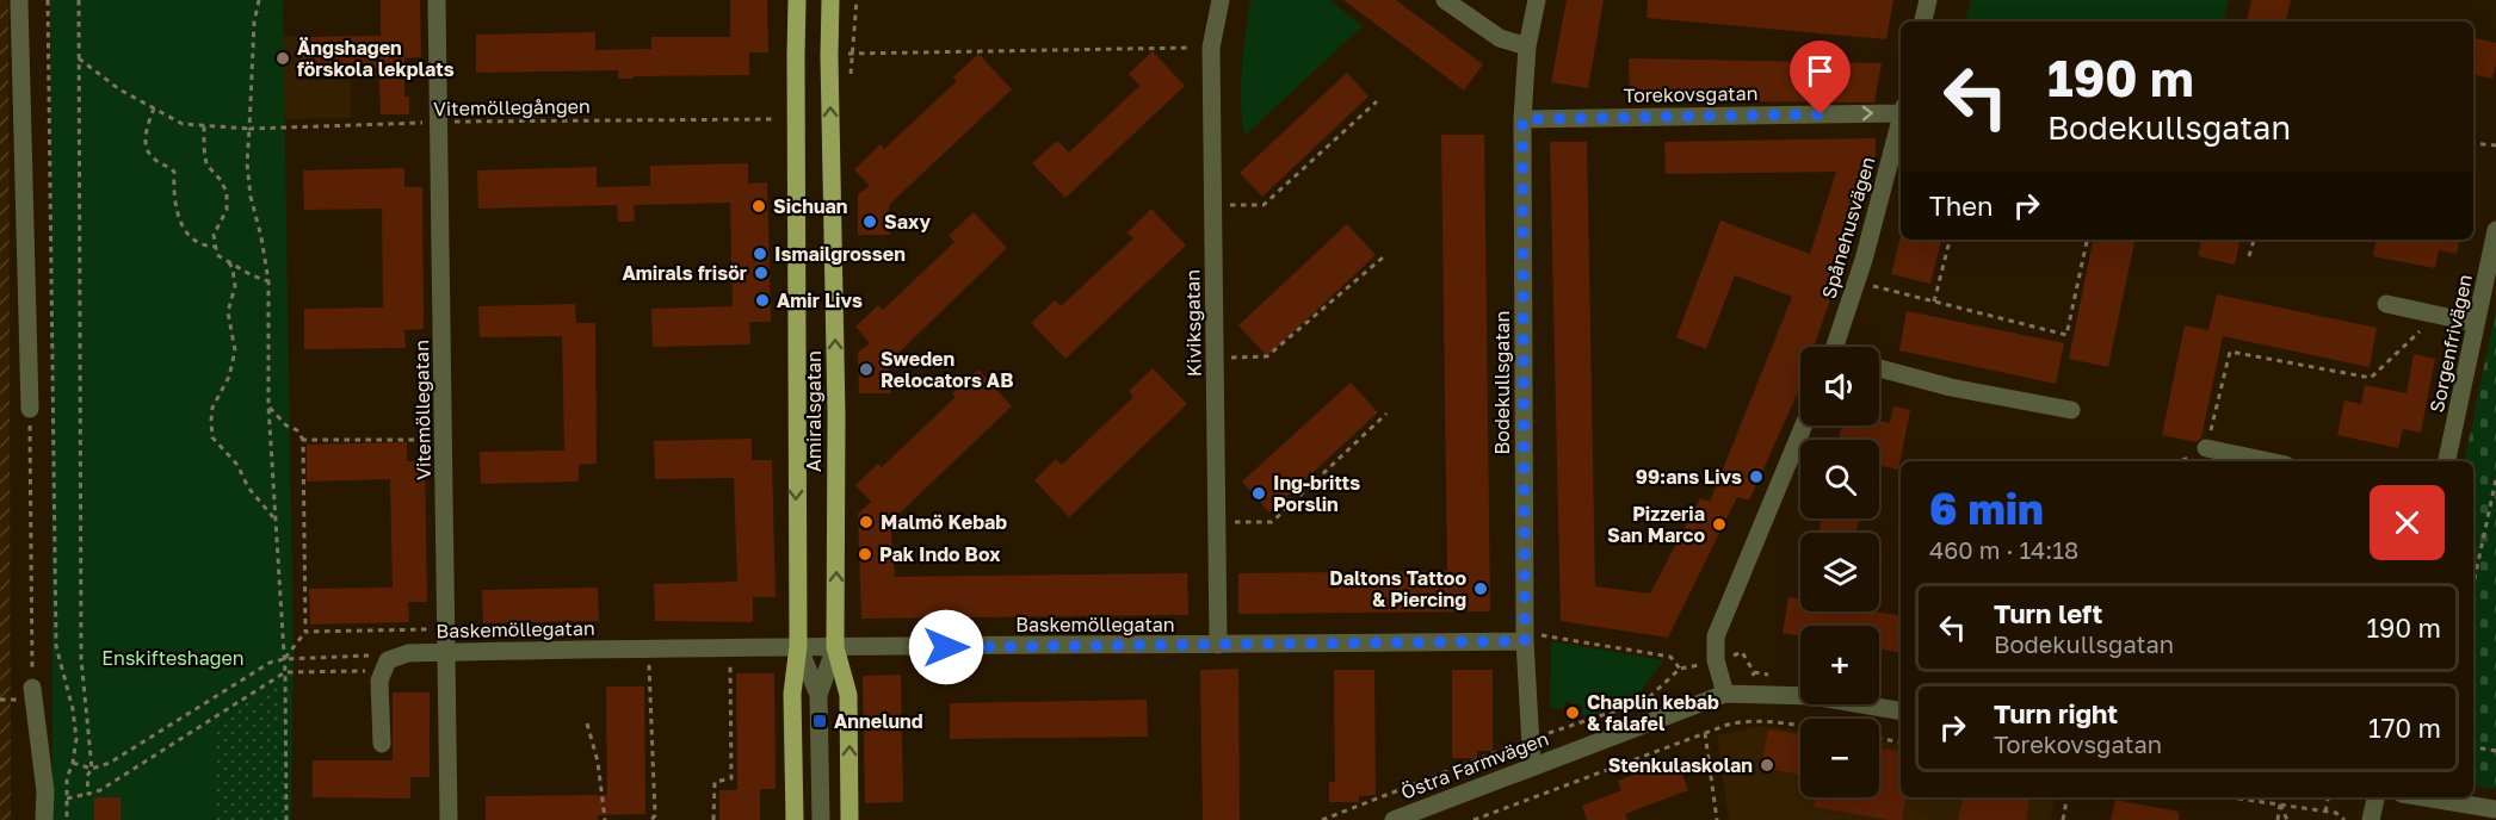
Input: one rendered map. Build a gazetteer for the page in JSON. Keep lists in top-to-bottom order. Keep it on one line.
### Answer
{"streets":{"main road":["Amiralsgatan"],"street":["Torekovsgatan","Spånehusvägen","Kiviksgatan","Sorgenfrivägen","Bodekullsgatan","Vitemöllegatan","Baskemöllegatan","Östra Farmvägen"],"path":["Vitemöllegången"]},"crossings":[["Torekovsgatan","Bodekullsgatan"],["Vitemöllegången","Vitemöllegatan"],["Kiviksgatan","Baskemöllegatan"],["Bodekullsgatan","Baskemöllegatan"],["Bodekullsgatan","Östra Farmvägen"],["Vitemöllegatan","Baskemöllegatan"],["Amiralsgatan","Baskemöllegatan"]],"one_way":["Torekovsgatan"],"parks":["Enskifteshagen"],"places":{"other":["Ängshagen förskola lekplats","Sichuan","Saxy","Ismailgrossen","Amirals frisör","Amir Livs","Sweden Relocators AB","99:ans Livs","Ing-britts Porslin","Malmö Kebab","Pizzeria San Marco","Pak Indo Box","Daltons Tattoo & Piercing","Chaplin kebab & falafel","Stenkulaskolan"],"transit":["Annelund"]},"page":{"turn":["190 m","Bodekullsgatan"],"then":"Then","map_buttons":["+","−"],"heading":["6 min","460 m · 14:18"],"list":[{"name":"Turn left","note":"Bodekullsgatan","value":"190 m"},{"name":"Turn right","note":"Torekovsgatan","value":"170 m"}]}}
